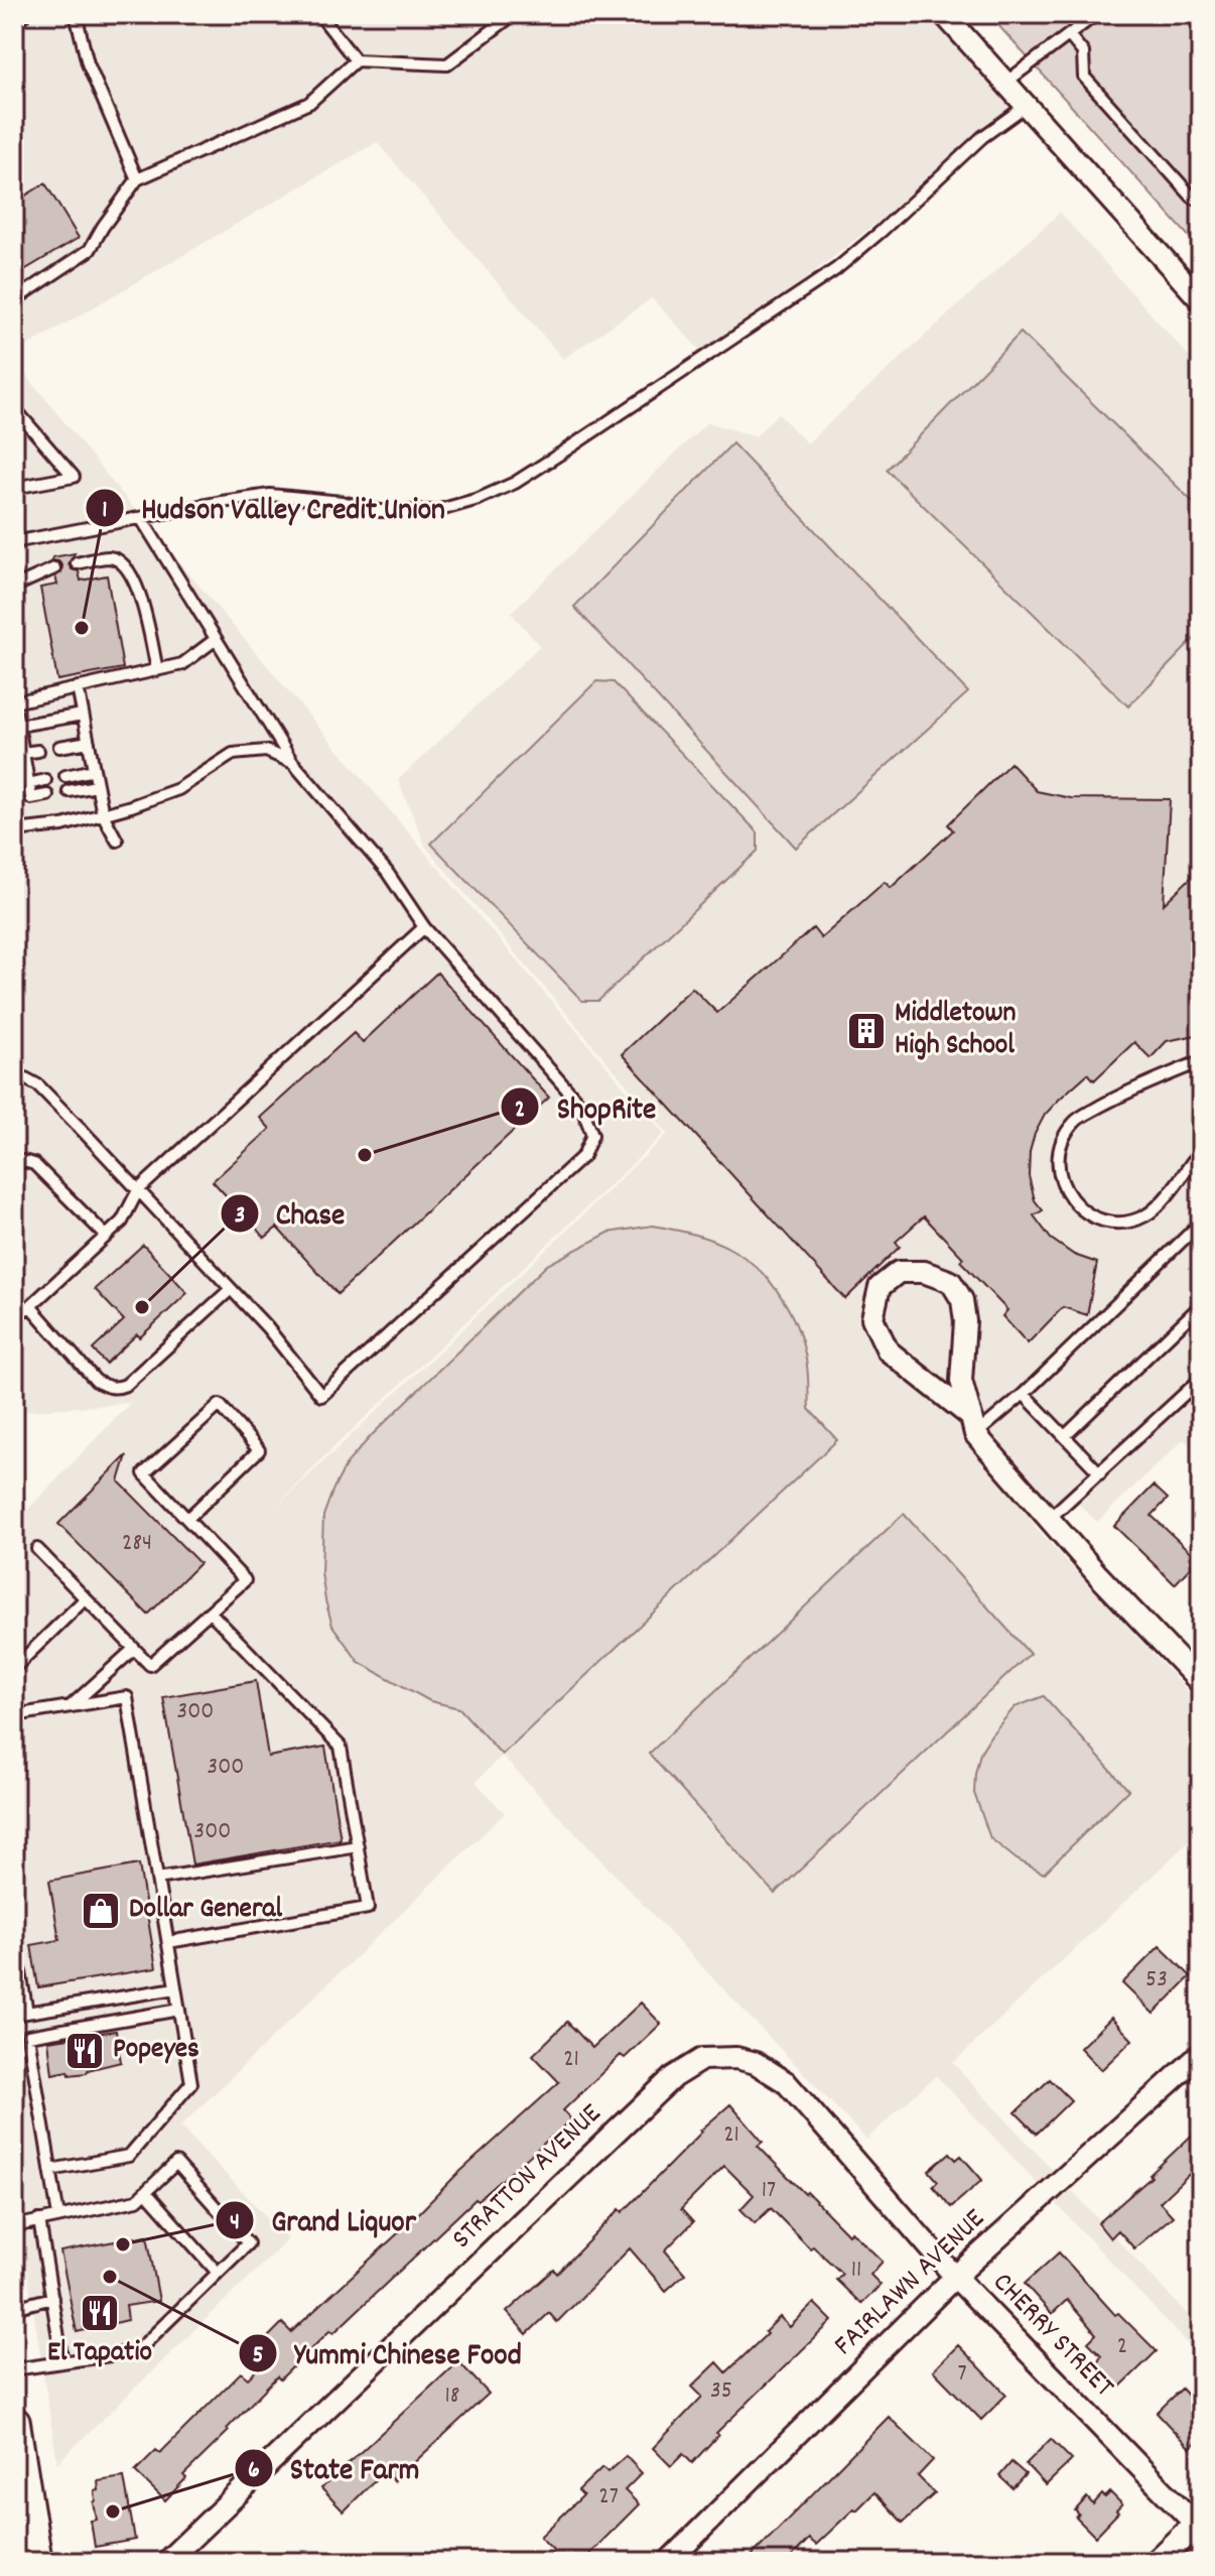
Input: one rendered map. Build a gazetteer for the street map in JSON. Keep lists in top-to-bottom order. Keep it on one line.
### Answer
{"streets":{"street":["STRATTON AVENUE","FAIRLAWN AVENUE","CHERRY STREET"]},"crossings":[["STRATTON AVENUE","CHERRY STREET"],["FAIRLAWN AVENUE","CHERRY STREET"]],"places":{"other":["Hudson Valley Credit Union","ShopRite","Chase","Grand Liquor","Yummi Chinese Food","State Farm"],"building":["Middletown High School"],"shop":["Dollar General"],"restaurant":["Popeyes","El Tapatio"]},"house_numbers":["284","300","300","300","53","21","21","17","11","2","7","35","18","27"]}
